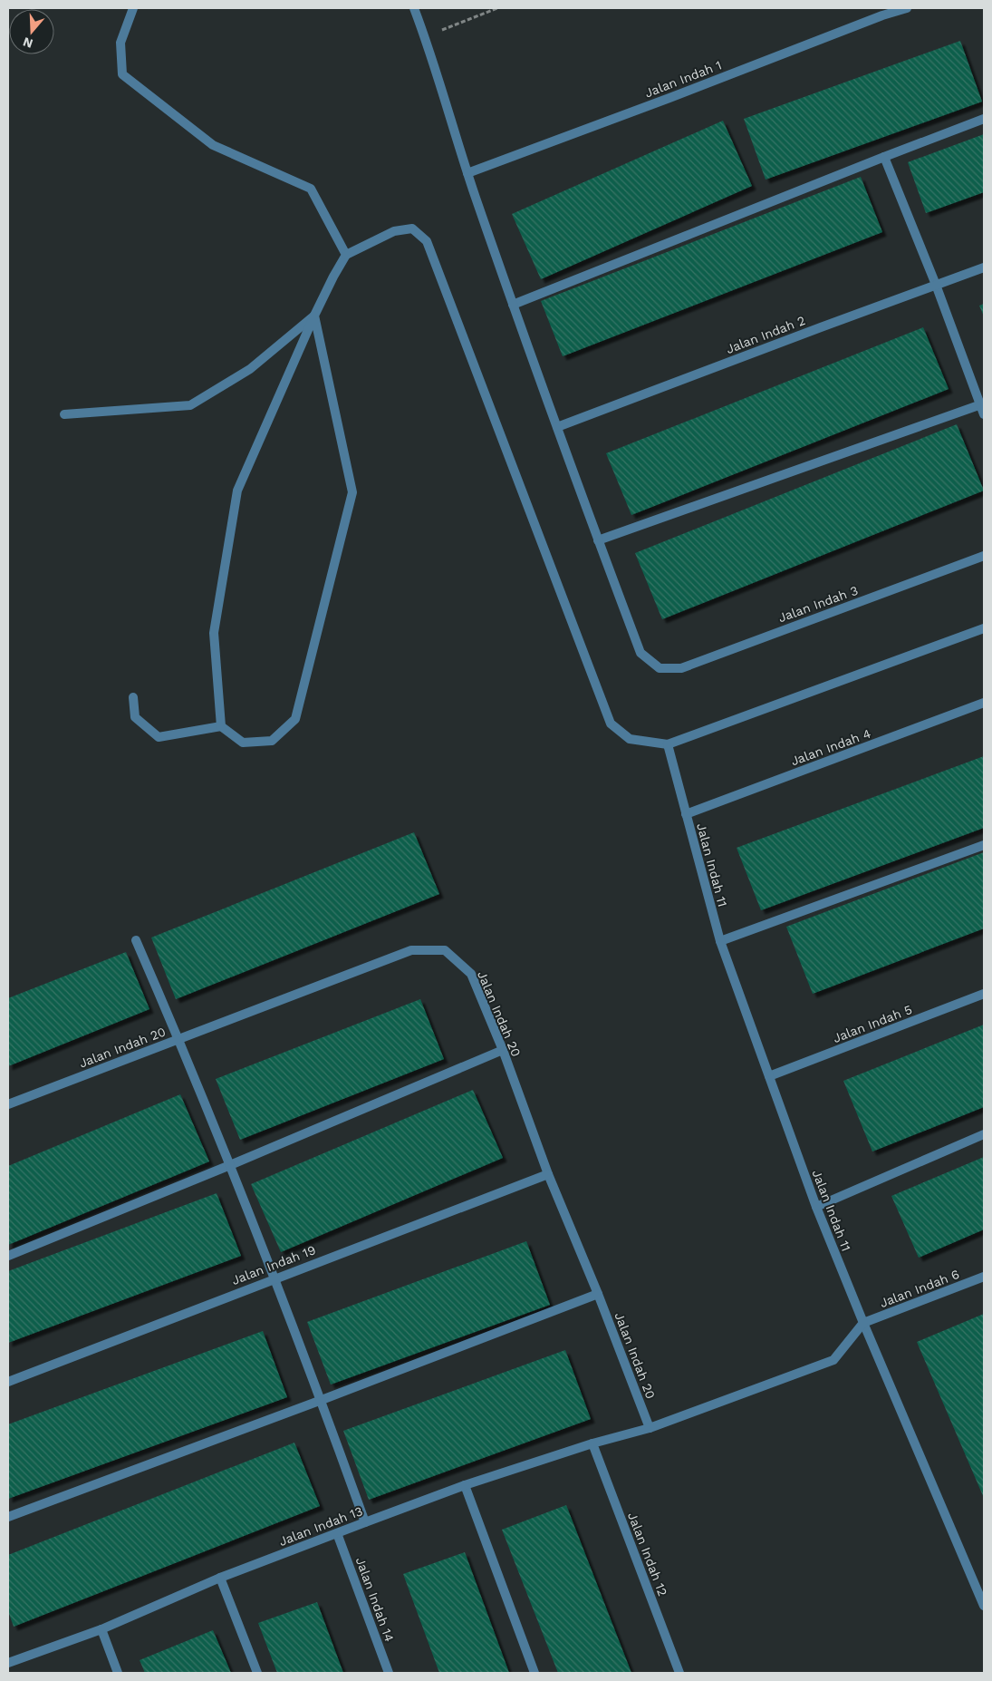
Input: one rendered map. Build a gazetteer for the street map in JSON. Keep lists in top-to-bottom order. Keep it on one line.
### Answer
{"streets":{"street":["Jalan Indah 1","Jalan Indah 2","Jalan Indah 3","Jalan Indah 4","Jalan Indah 11","Jalan Indah 20","Jalan Indah 5","Jalan Indah 19","Jalan Indah 6","Jalan Indah 13","Jalan Indah 12","Jalan Indah 14"]},"crossings":[["Jalan Indah 4","Jalan Indah 11"],["Jalan Indah 11","Jalan Indah 5"],["Jalan Indah 11","Jalan Indah 6"],["Jalan Indah 11","Jalan Indah 13"],["Jalan Indah 20","Jalan Indah 19"],["Jalan Indah 20","Jalan Indah 13"],["Jalan Indah 6","Jalan Indah 13"],["Jalan Indah 13","Jalan Indah 12"],["Jalan Indah 13","Jalan Indah 14"]],"north":"bottom"}
